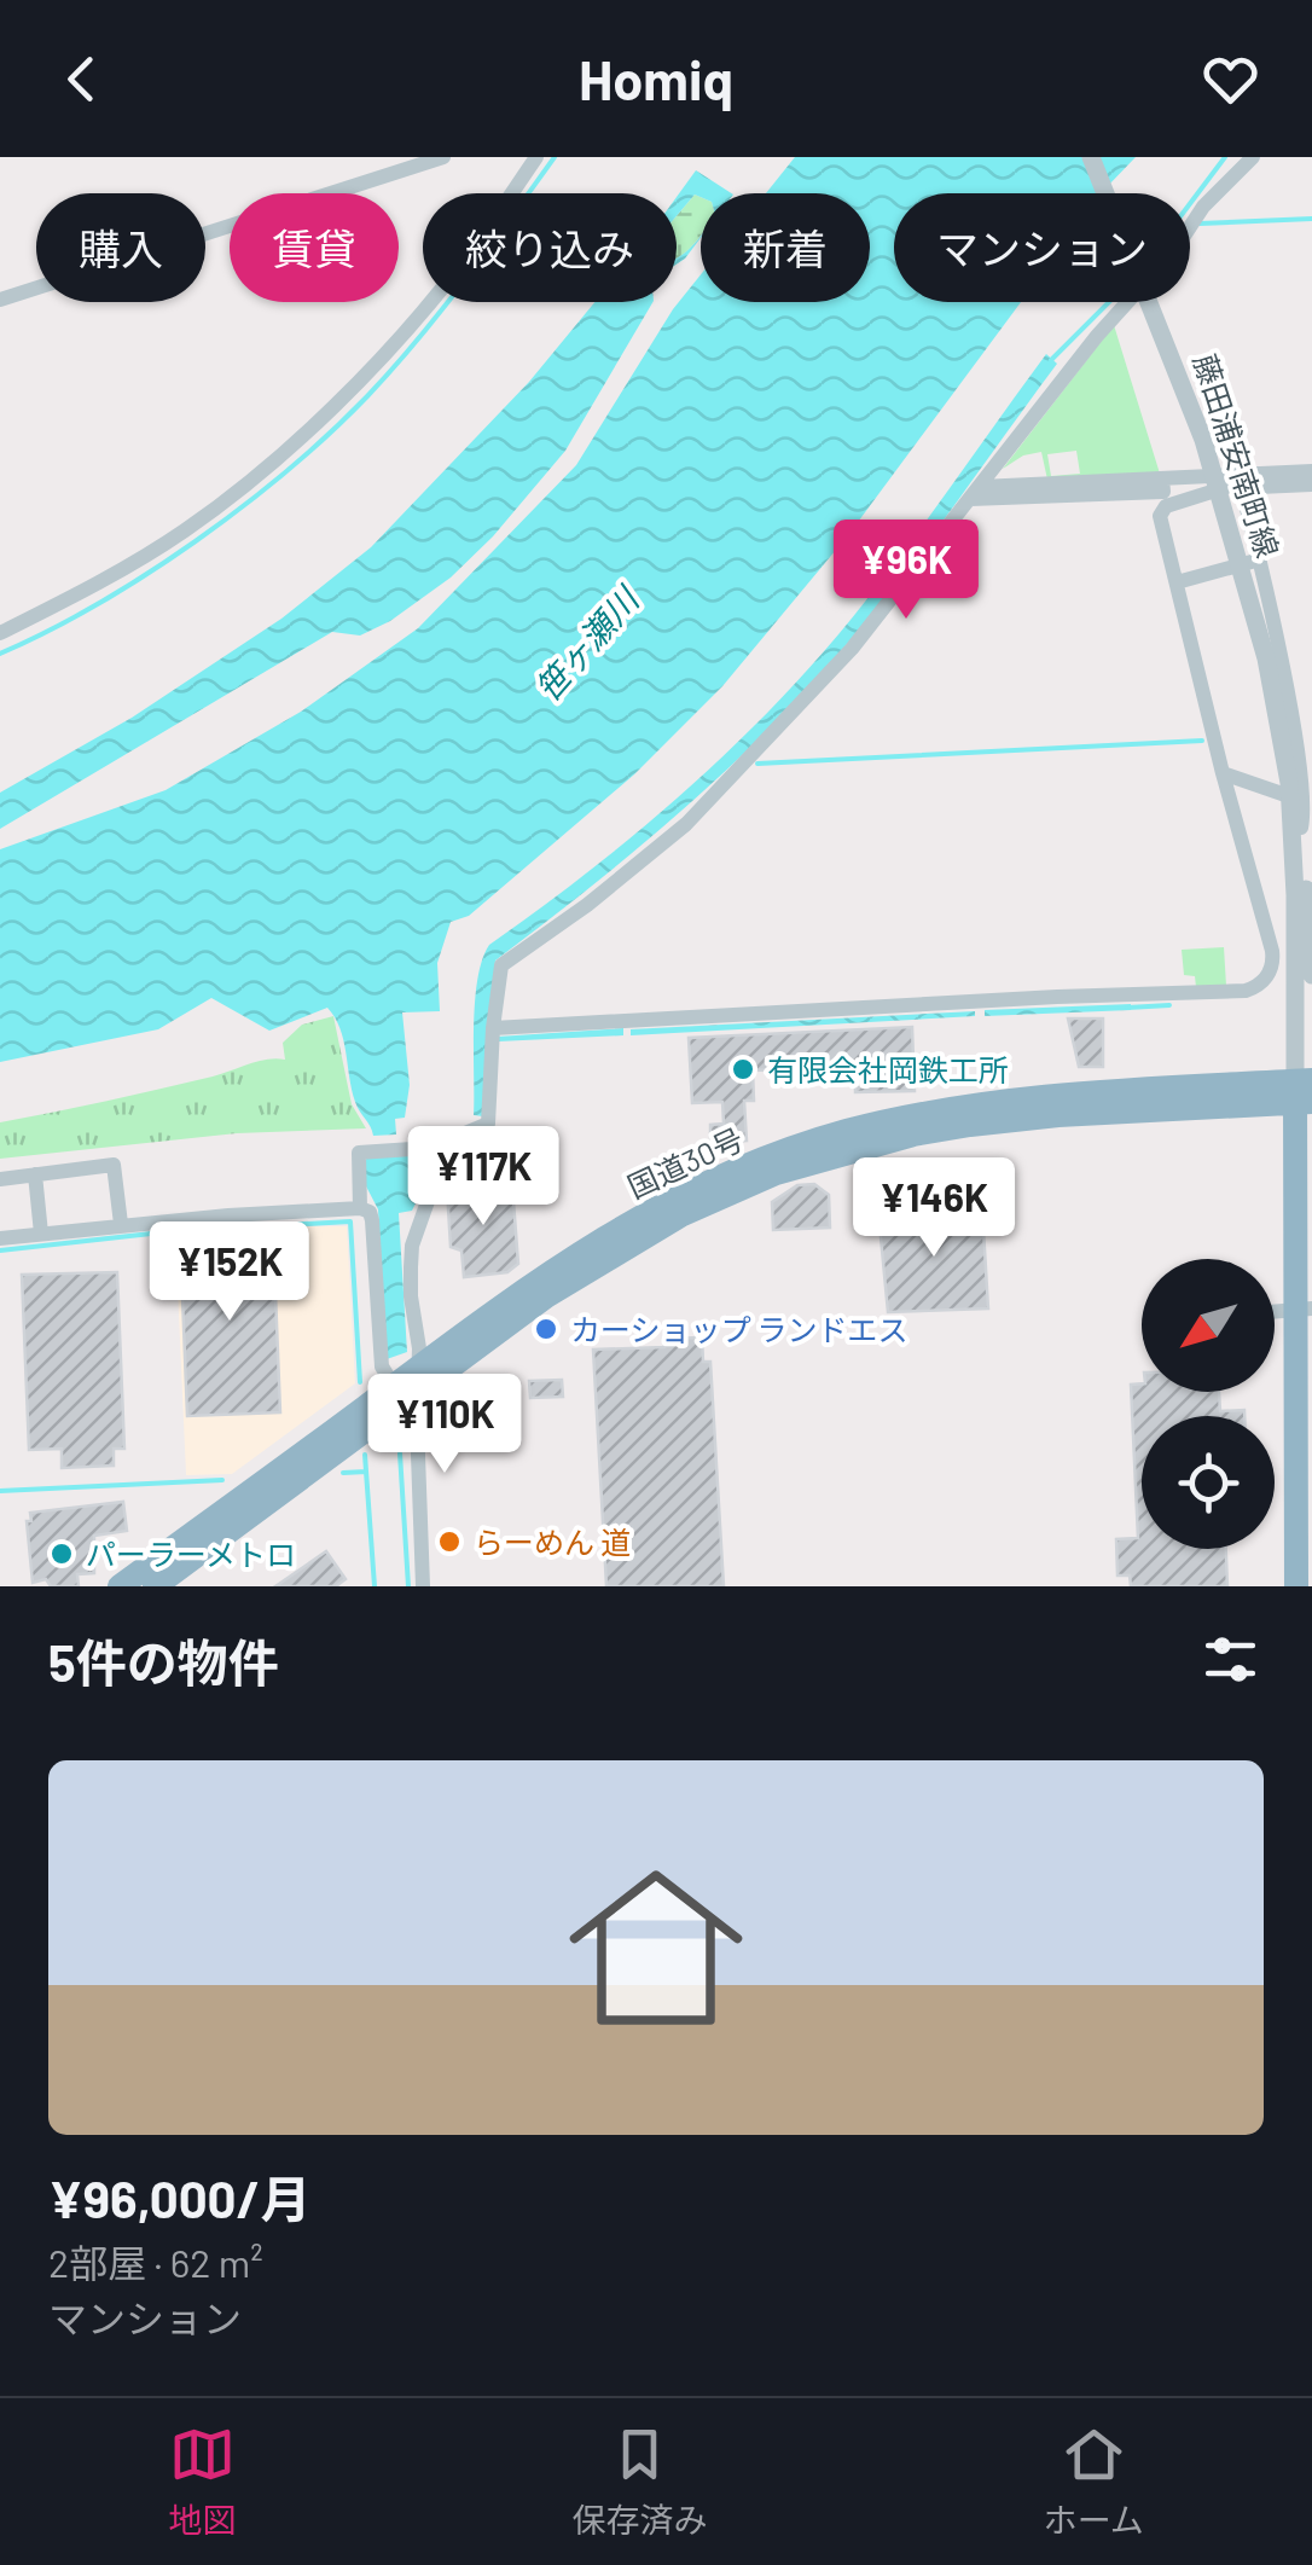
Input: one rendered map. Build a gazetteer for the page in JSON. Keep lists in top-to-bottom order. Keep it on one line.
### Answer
{"streets":{"highway":["国道30号"],"street":["藤田浦安南町線"]},"crossings":[["藤田浦安南町線","国道30号"]],"water":["笹ヶ瀬川"],"places":["有限会社岡鉄工所","カーショップ ランドエス","らーめん 道","パーラーメトロ"],"north":"bottom left","page":{"header":"Homiq","chip":["購入","賃貸","絞り込み","新着","マンション"],"price":["¥96K","¥117K","¥146K","¥152K","¥110K"],"heading":"5件の物件","list":[{"name":"¥96,000/月","note":"2部屋 · 62 m² · マンション"}],"tabs":["地図","保存済み","ホーム"]}}
